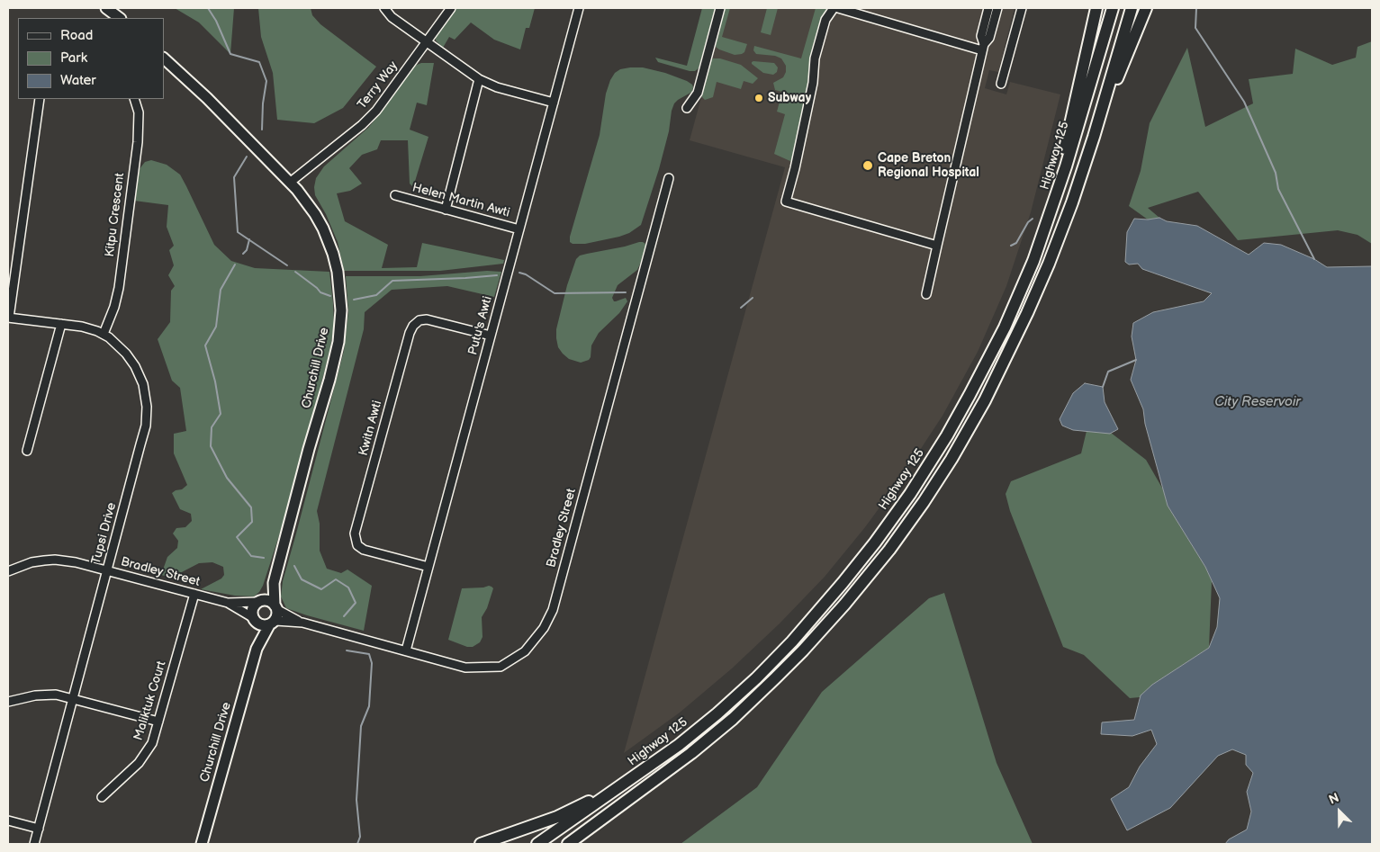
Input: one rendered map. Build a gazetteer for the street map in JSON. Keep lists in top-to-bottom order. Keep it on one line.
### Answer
{"streets":{"highway":["Highway 125"],"main road":["Churchill Drive"],"street":["Terry Way","Helen Martin Awti","Kitpu Crescent","Putu's Awti","Kwitn Awti","Bradley Street","Tupsi Drive","Maliktuk Court"]},"crossings":[["Terry Way","Churchill Drive"],["Helen Martin Awti","Putu's Awti"],["Kitpu Crescent","Tupsi Drive"],["Putu's Awti","Kwitn Awti"],["Putu's Awti","Bradley Street"],["Churchill Drive","Bradley Street"],["Bradley Street","Tupsi Drive"],["Bradley Street","Maliktuk Court"]],"water":["City Reservoir"],"places":["Subway","Cape Breton Regional Hospital"],"legend":["Road","Park","Water"],"north":"top left"}
